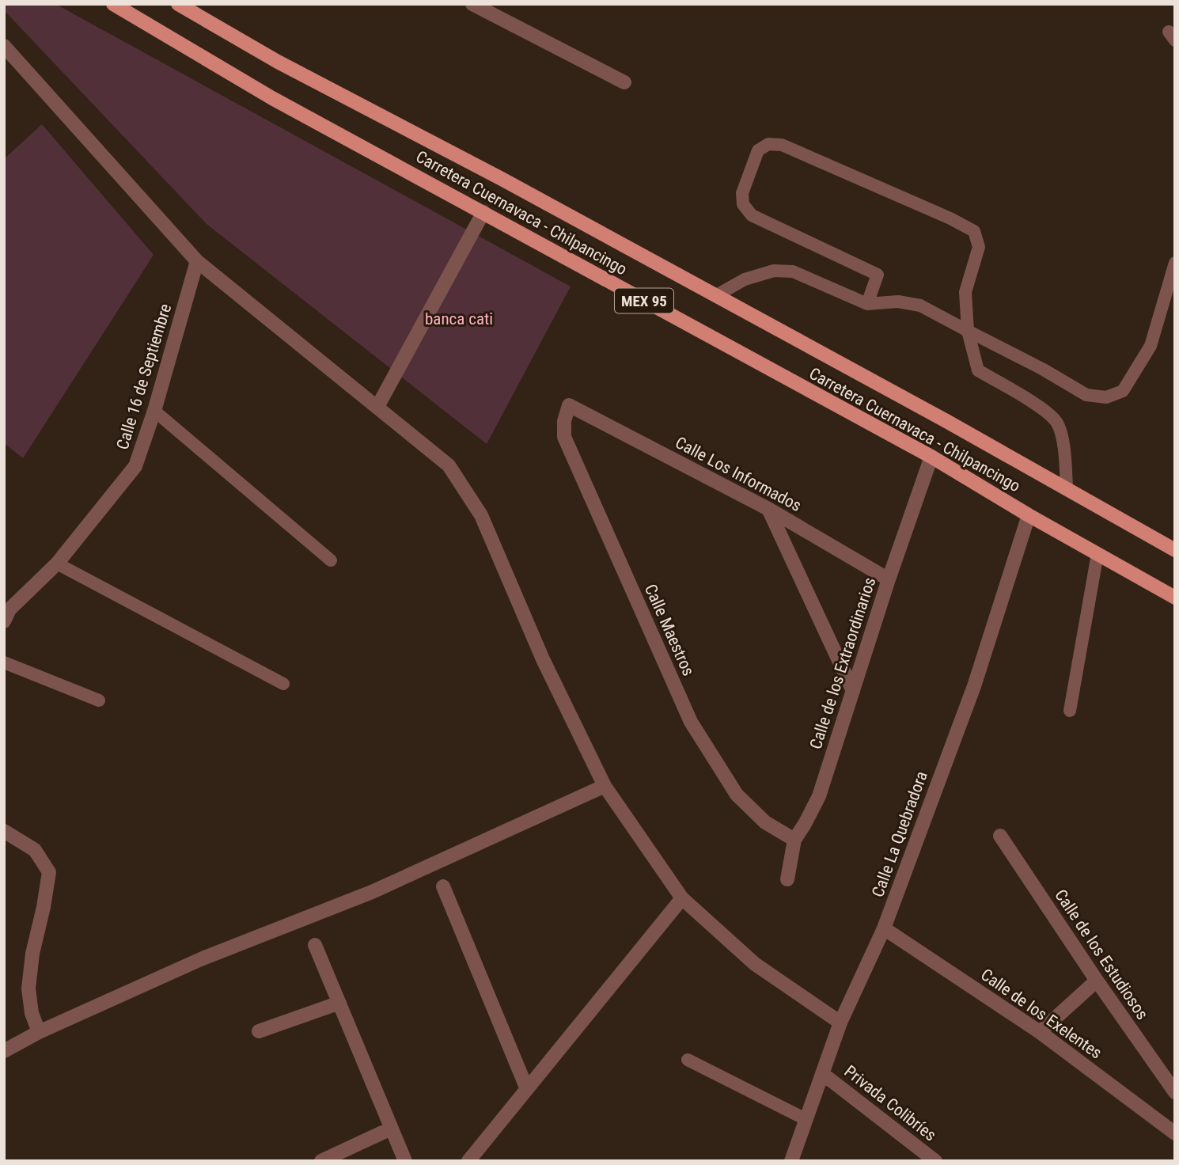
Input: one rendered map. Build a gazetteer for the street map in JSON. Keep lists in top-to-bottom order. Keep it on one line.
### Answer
{"streets":{"main road":["Carretera Cuernavaca - Chilpancingo","MEX 95"],"street":["Calle 16 de Septiembre","Calle Los Informados","Calle Maestros","Calle de los Extraordinarios","Calle La Quebradora","Calle de los Estudiosos","Calle de los Exelentes","Privada Colibríes"]},"crossings":[["Carretera Cuernavaca - Chilpancingo","Calle de los Extraordinarios"],["Carretera Cuernavaca - Chilpancingo","Calle La Quebradora"],["Calle Los Informados","Calle Maestros"],["Calle Los Informados","Calle de los Extraordinarios"],["Calle Maestros","Calle de los Extraordinarios"],["Calle La Quebradora","Calle de los Exelentes"],["Calle La Quebradora","Privada Colibríes"]],"parks":["banca cati"]}
